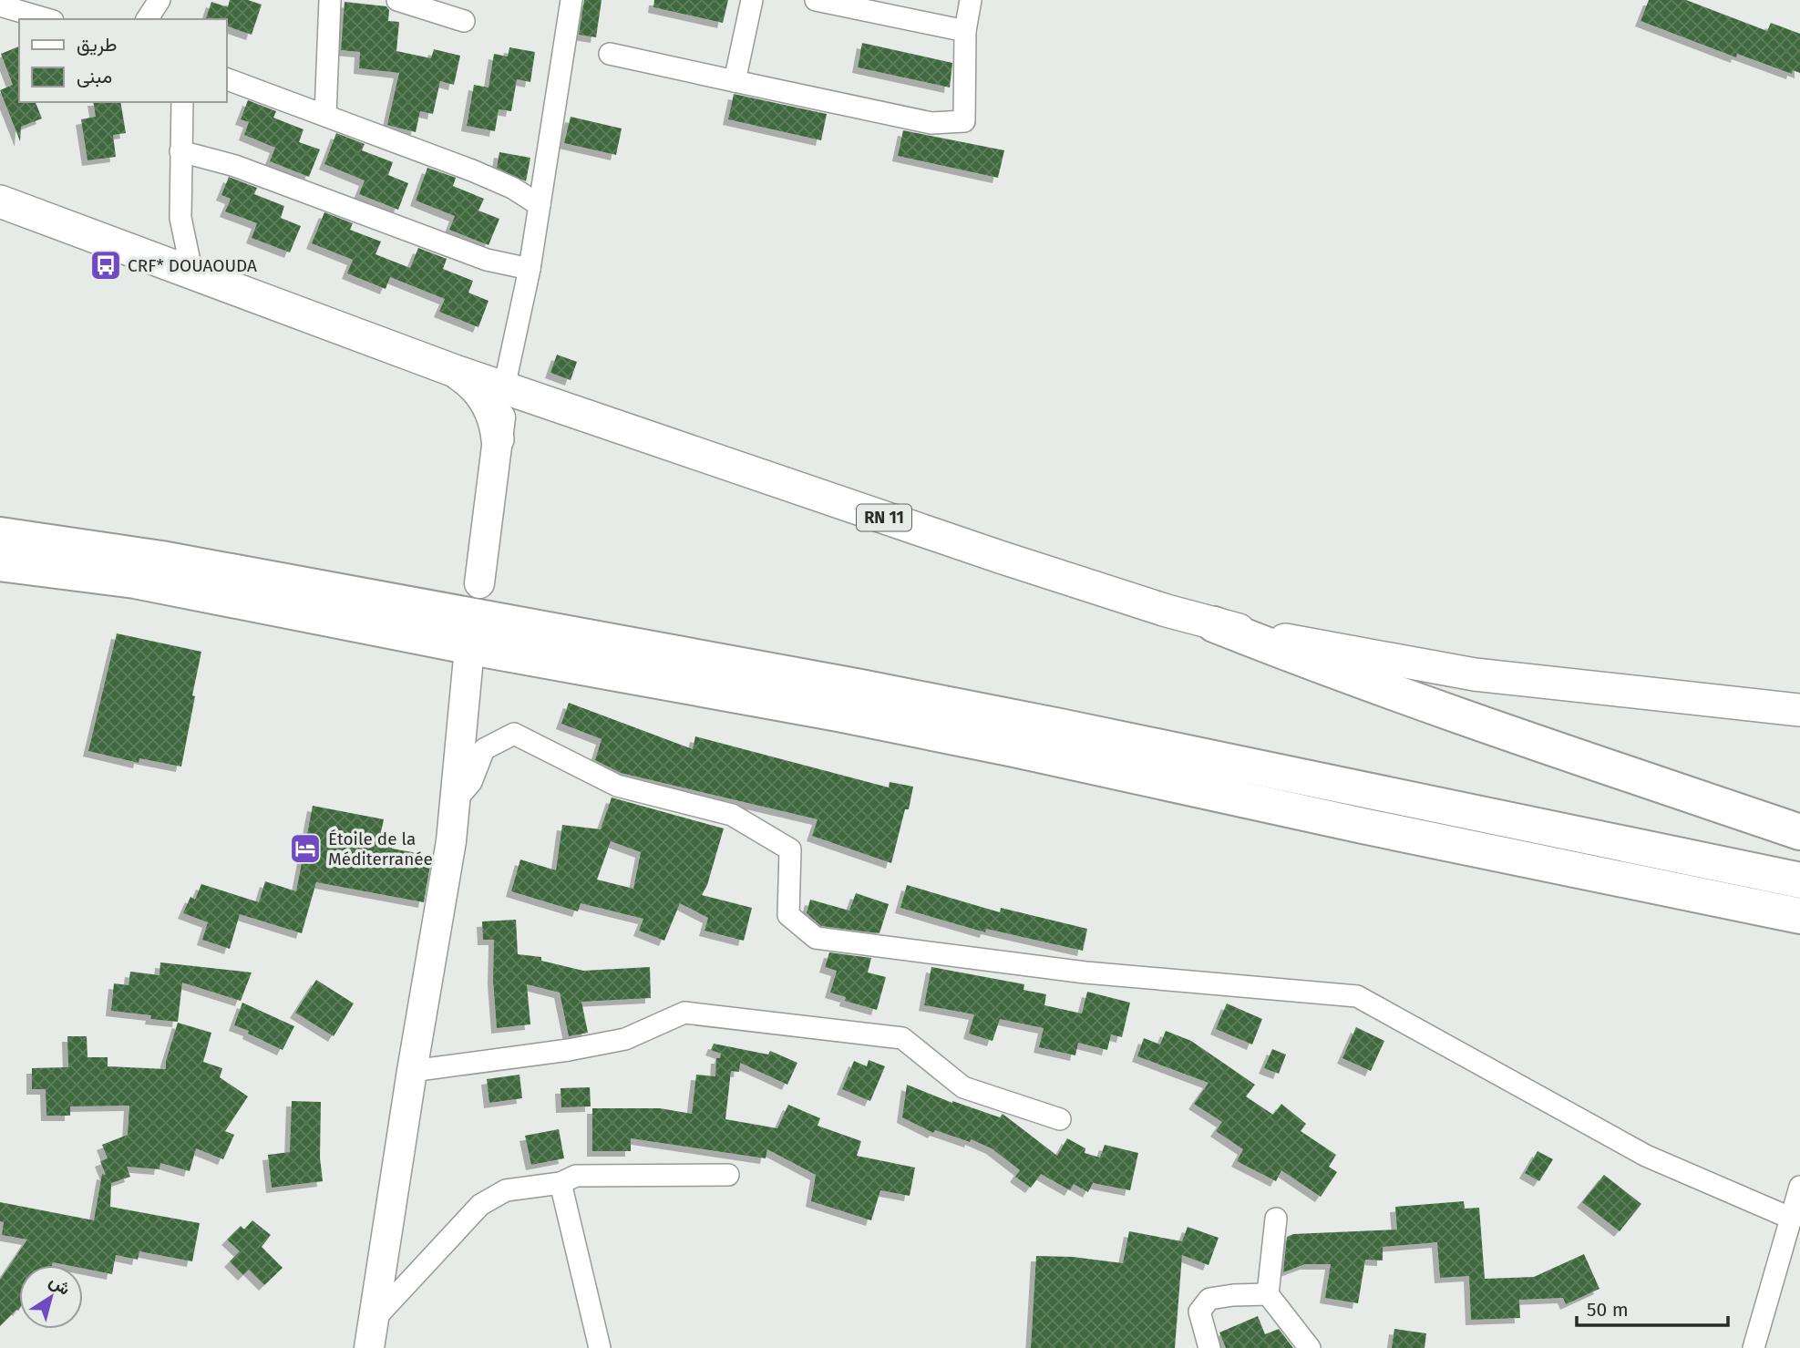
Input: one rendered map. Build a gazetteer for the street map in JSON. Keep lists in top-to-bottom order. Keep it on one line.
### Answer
{"streets":{"main road":["RN 11"]},"places":{"bus stop":["CRF* DOUAOUDA"],"hotel":["Étoile de la Méditerranée"]},"legend":["طريق","مبنى"],"scale_bar":"50 m","north":"top right"}
